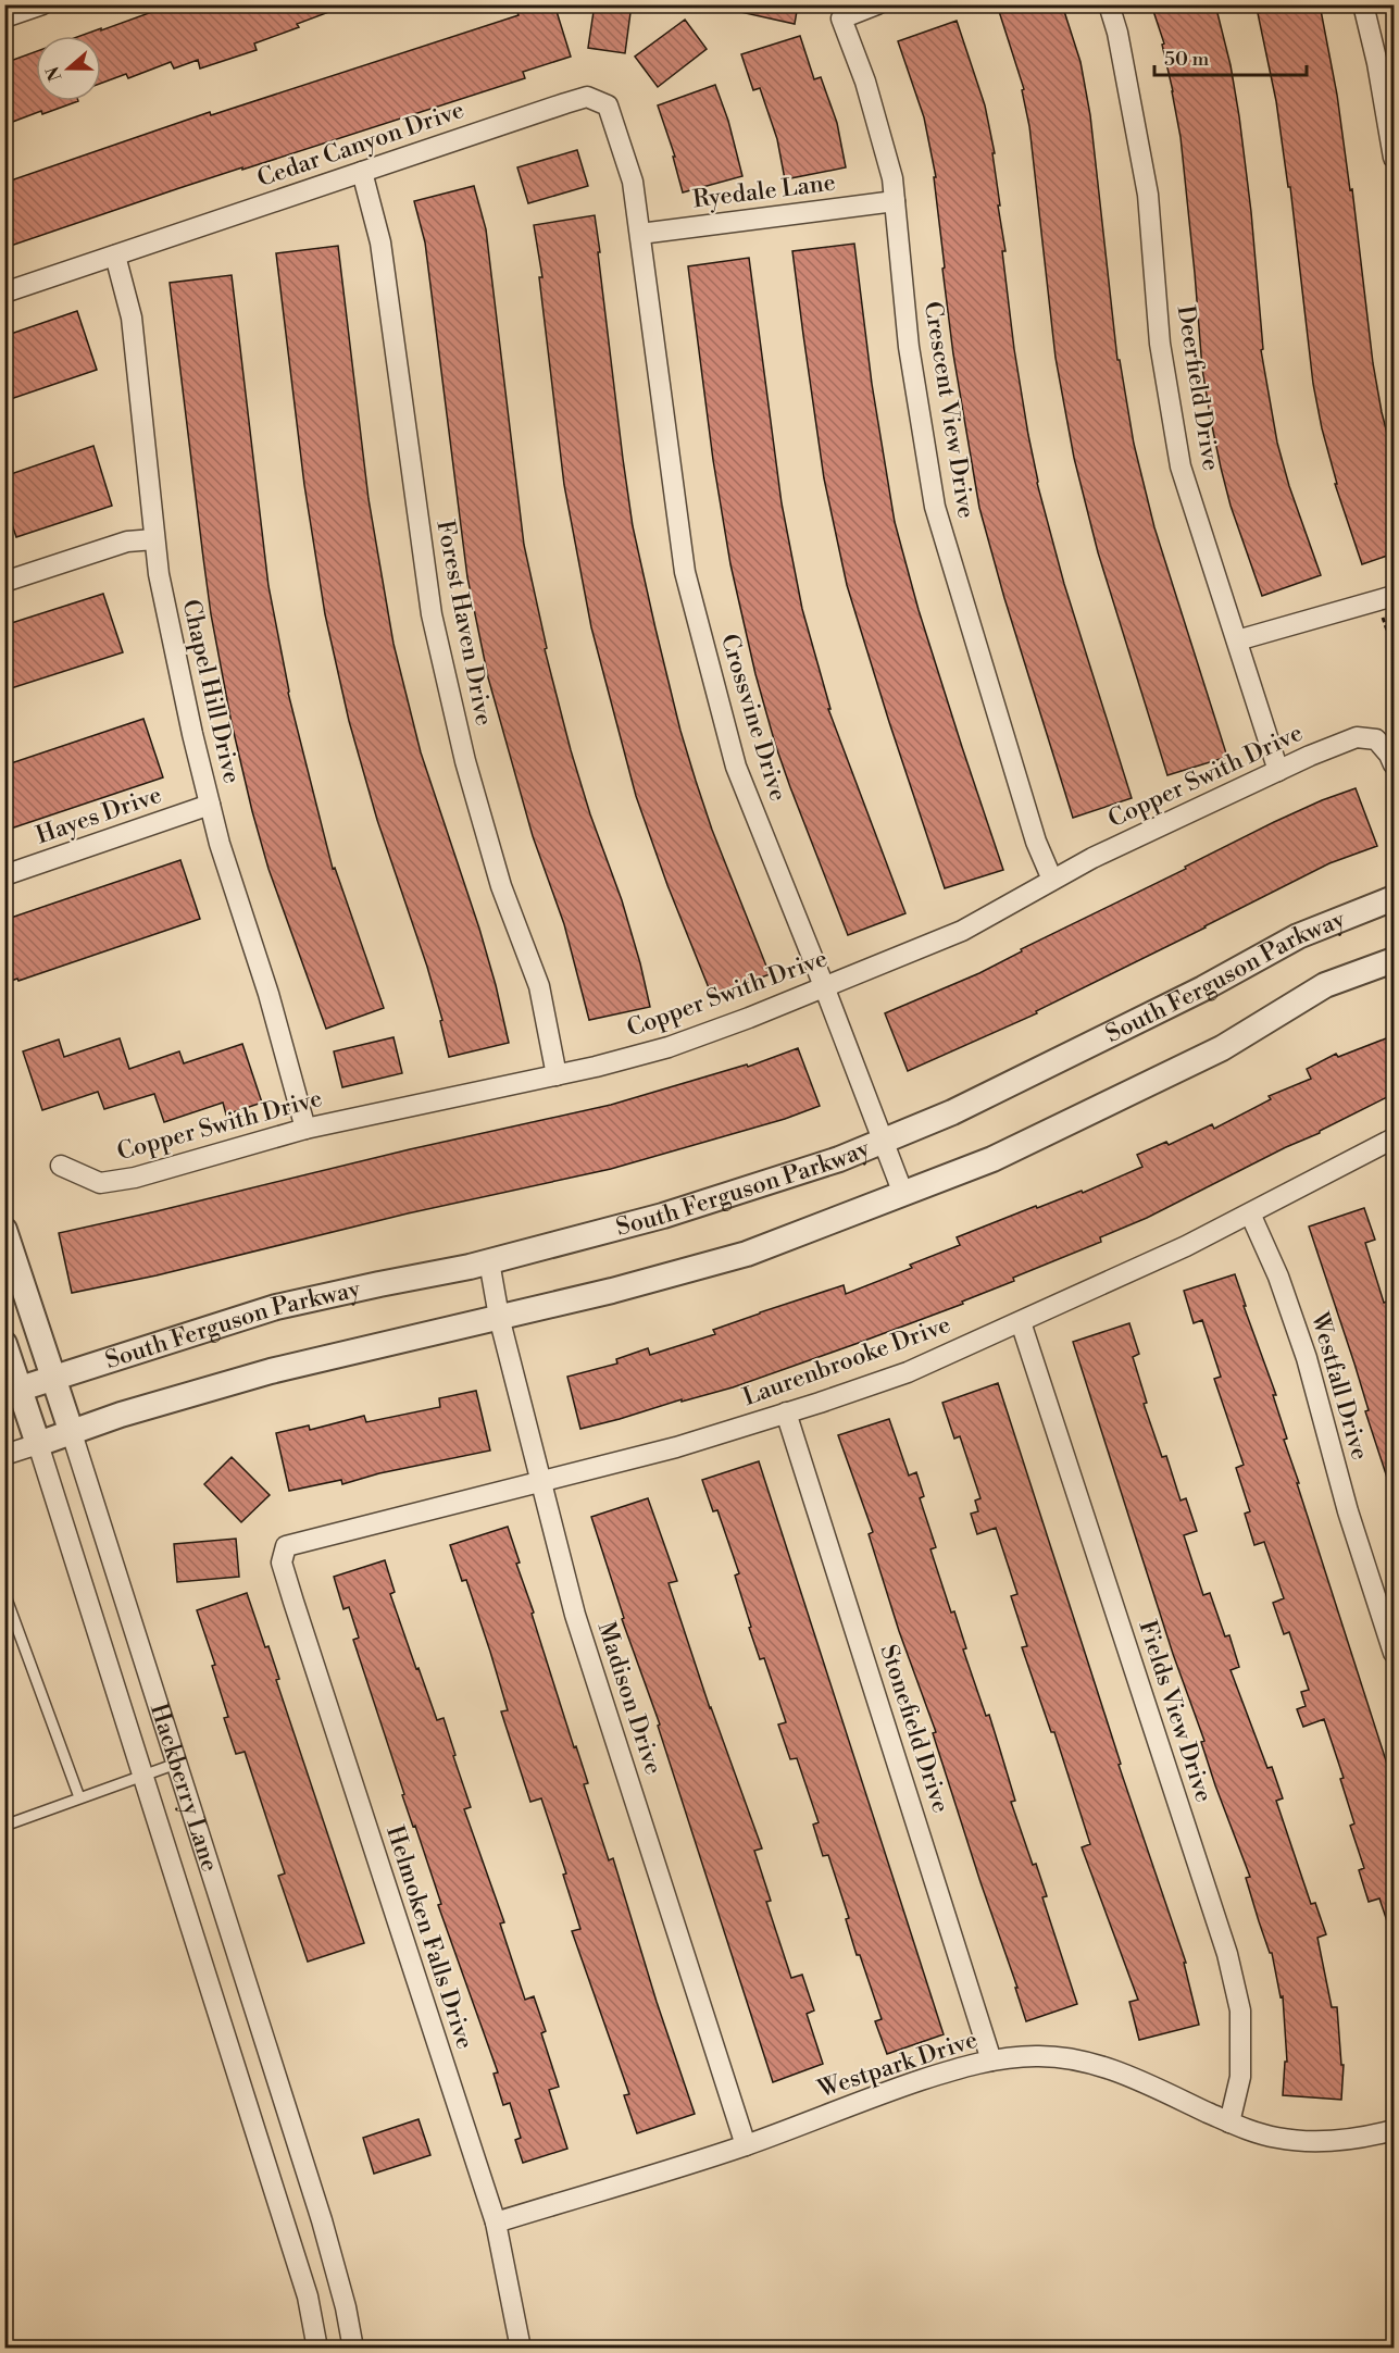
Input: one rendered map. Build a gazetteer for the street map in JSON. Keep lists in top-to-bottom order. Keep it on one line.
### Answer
{"streets":{"street":["Cedar Canyon Drive","Ryedale Lane","Deerfield Drive","Crescent View Drive","Forest Haven Drive","Chapel Hill Drive","Crossvine Drive","Copper Swith Drive","Hayes Drive","South Ferguson Parkway","Laurenbrooke Drive","Westfall Drive","Madison Drive","Fields View Drive","Stonefield Drive","Hackberry Lane","Helmoken Falls Drive","Westpark Drive"]},"crossings":[["Cedar Canyon Drive","Ryedale Lane"],["Cedar Canyon Drive","Forest Haven Drive"],["Cedar Canyon Drive","Chapel Hill Drive"],["Cedar Canyon Drive","Crossvine Drive"],["Ryedale Lane","Crescent View Drive"],["Ryedale Lane","Crossvine Drive"],["Deerfield Drive","Copper Swith Drive"],["Crescent View Drive","Copper Swith Drive"],["Forest Haven Drive","Copper Swith Drive"],["Chapel Hill Drive","Copper Swith Drive"],["Chapel Hill Drive","Hayes Drive"],["Crossvine Drive","Copper Swith Drive"],["Crossvine Drive","South Ferguson Parkway"],["South Ferguson Parkway","Madison Drive"],["South Ferguson Parkway","Hackberry Lane"],["Laurenbrooke Drive","Westfall Drive"],["Laurenbrooke Drive","Madison Drive"],["Laurenbrooke Drive","Fields View Drive"],["Laurenbrooke Drive","Stonefield Drive"],["Laurenbrooke Drive","Helmoken Falls Drive"],["Madison Drive","Westpark Drive"],["Fields View Drive","Westpark Drive"],["Stonefield Drive","Westpark Drive"],["Helmoken Falls Drive","Westpark Drive"]],"scale_bar":"50 m","north":"left"}
